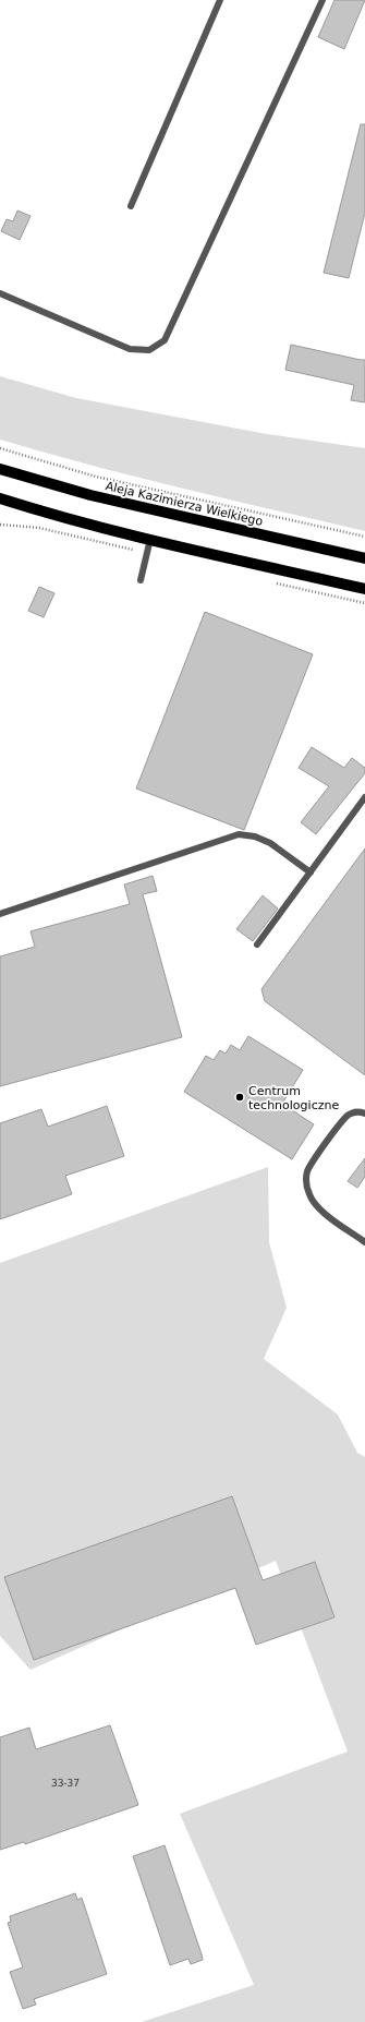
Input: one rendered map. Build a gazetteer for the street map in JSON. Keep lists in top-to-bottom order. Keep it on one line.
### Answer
{"streets":{"main road":["Aleja Kazimierza Wielkiego"]},"places":["Centrum technologiczne"],"house_numbers":["33-37"]}
